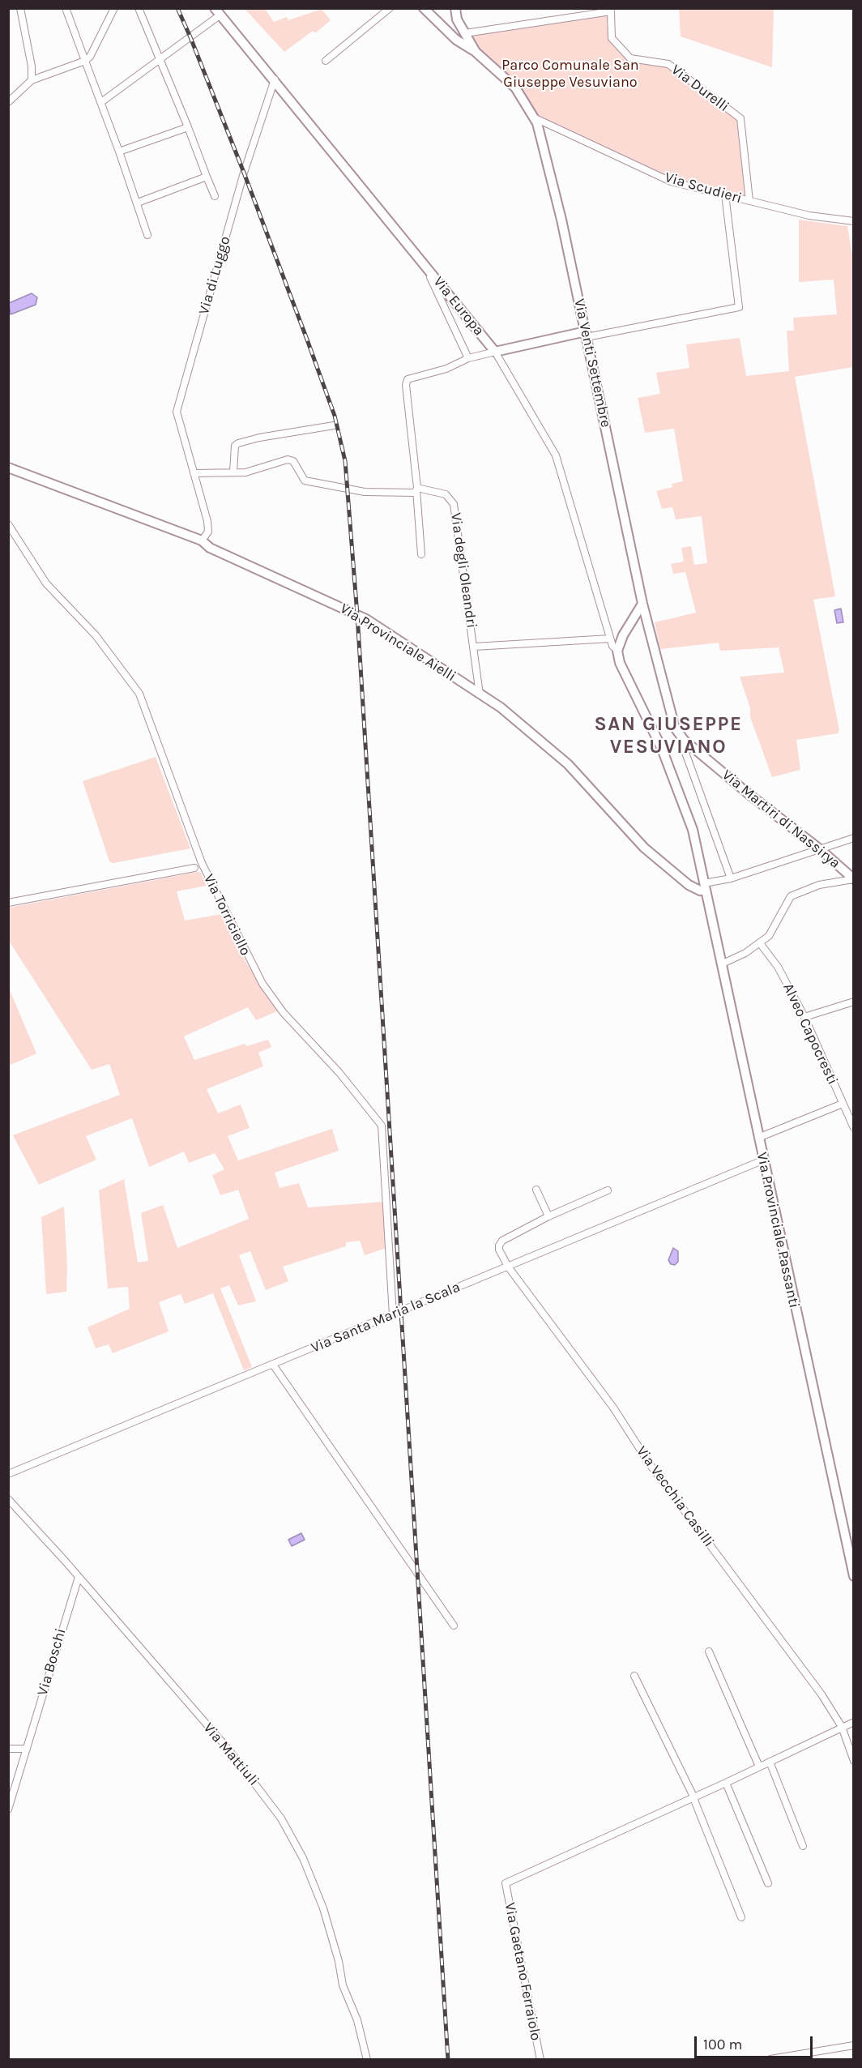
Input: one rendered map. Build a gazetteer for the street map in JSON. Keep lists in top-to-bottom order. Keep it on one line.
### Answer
{"streets":{"main road":["Via Europa","Via Venti Settembre","Via Provinciale Aielli","Via Martiri di Nassirya","Via Provinciale Passanti"],"street":["Via Durelli","Via Scudieri","Via di Luggo","Via degli Oleandri","Via Torriciello","Alveo Capocresti","Via Santa Maria la Scala","Via Vecchia Casilli","Via Boschi","Via Mattiuli","Via Gaetano Ferraiolo"]},"crossings":[["Via Durelli","Via Scudieri"],["Via Scudieri","Via Venti Settembre"],["Via di Luggo","Via Europa"],["Via di Luggo","Via Provinciale Aielli"],["Via Europa","Via degli Oleandri"],["Via Europa","Via Provinciale Passanti"],["Via Venti Settembre","Via Martiri di Nassirya"],["Via degli Oleandri","Via Provinciale Aielli"],["Via Provinciale Aielli","Via Provinciale Passanti"],["Via Torriciello","Via Santa Maria la Scala"],["Via Provinciale Passanti","Via Santa Maria la Scala"],["Via Santa Maria la Scala","Via Vecchia Casilli"],["Via Boschi","Via Mattiuli"]],"districts":["SAN GIUSEPPE VESUVIANO"],"parks":["Parco Comunale San Giuseppe Vesuviano"],"scale_bar":"100 m"}
